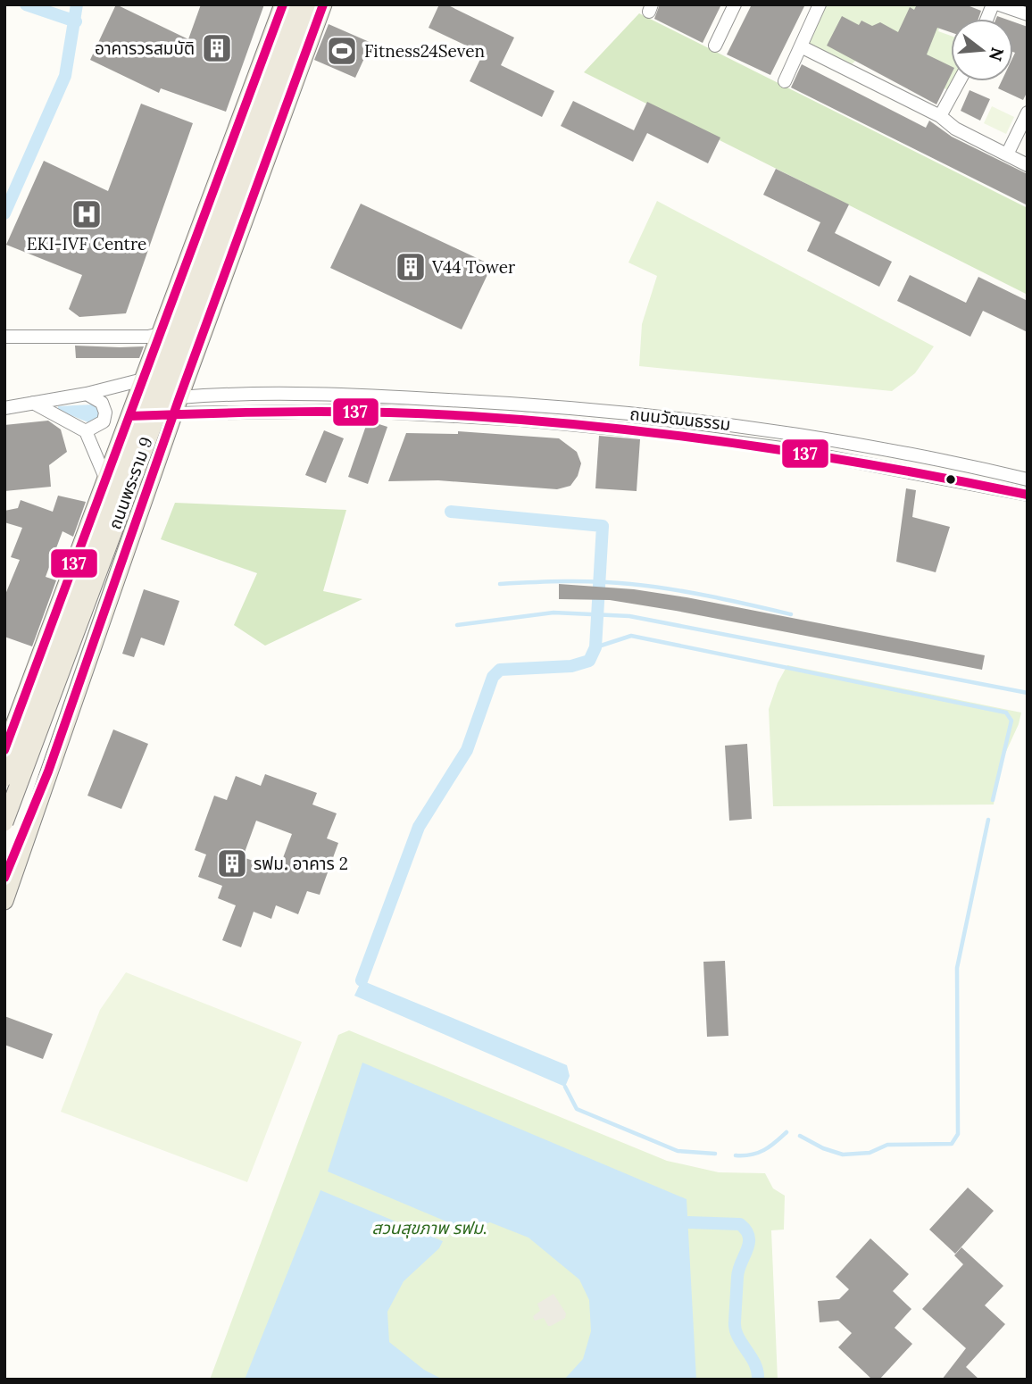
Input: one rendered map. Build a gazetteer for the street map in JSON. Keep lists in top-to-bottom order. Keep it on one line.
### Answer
{"streets":{"main road":["ถนนพระราม 9"],"street":["ถนนวัฒนธรรม"]},"crossings":[["ถนนวัฒนธรรม","ถนนพระราม 9"]],"parks":["สวนสุขภาพ รฟม."],"places":{"building":["อาคารวรสมบัติ","V44 Tower","รฟม. อาคาร 2"],"sports":["Fitness24Seven"],"hospital":["EKI-IVF Centre"]},"lines":["transit line 137"],"north":"right"}
